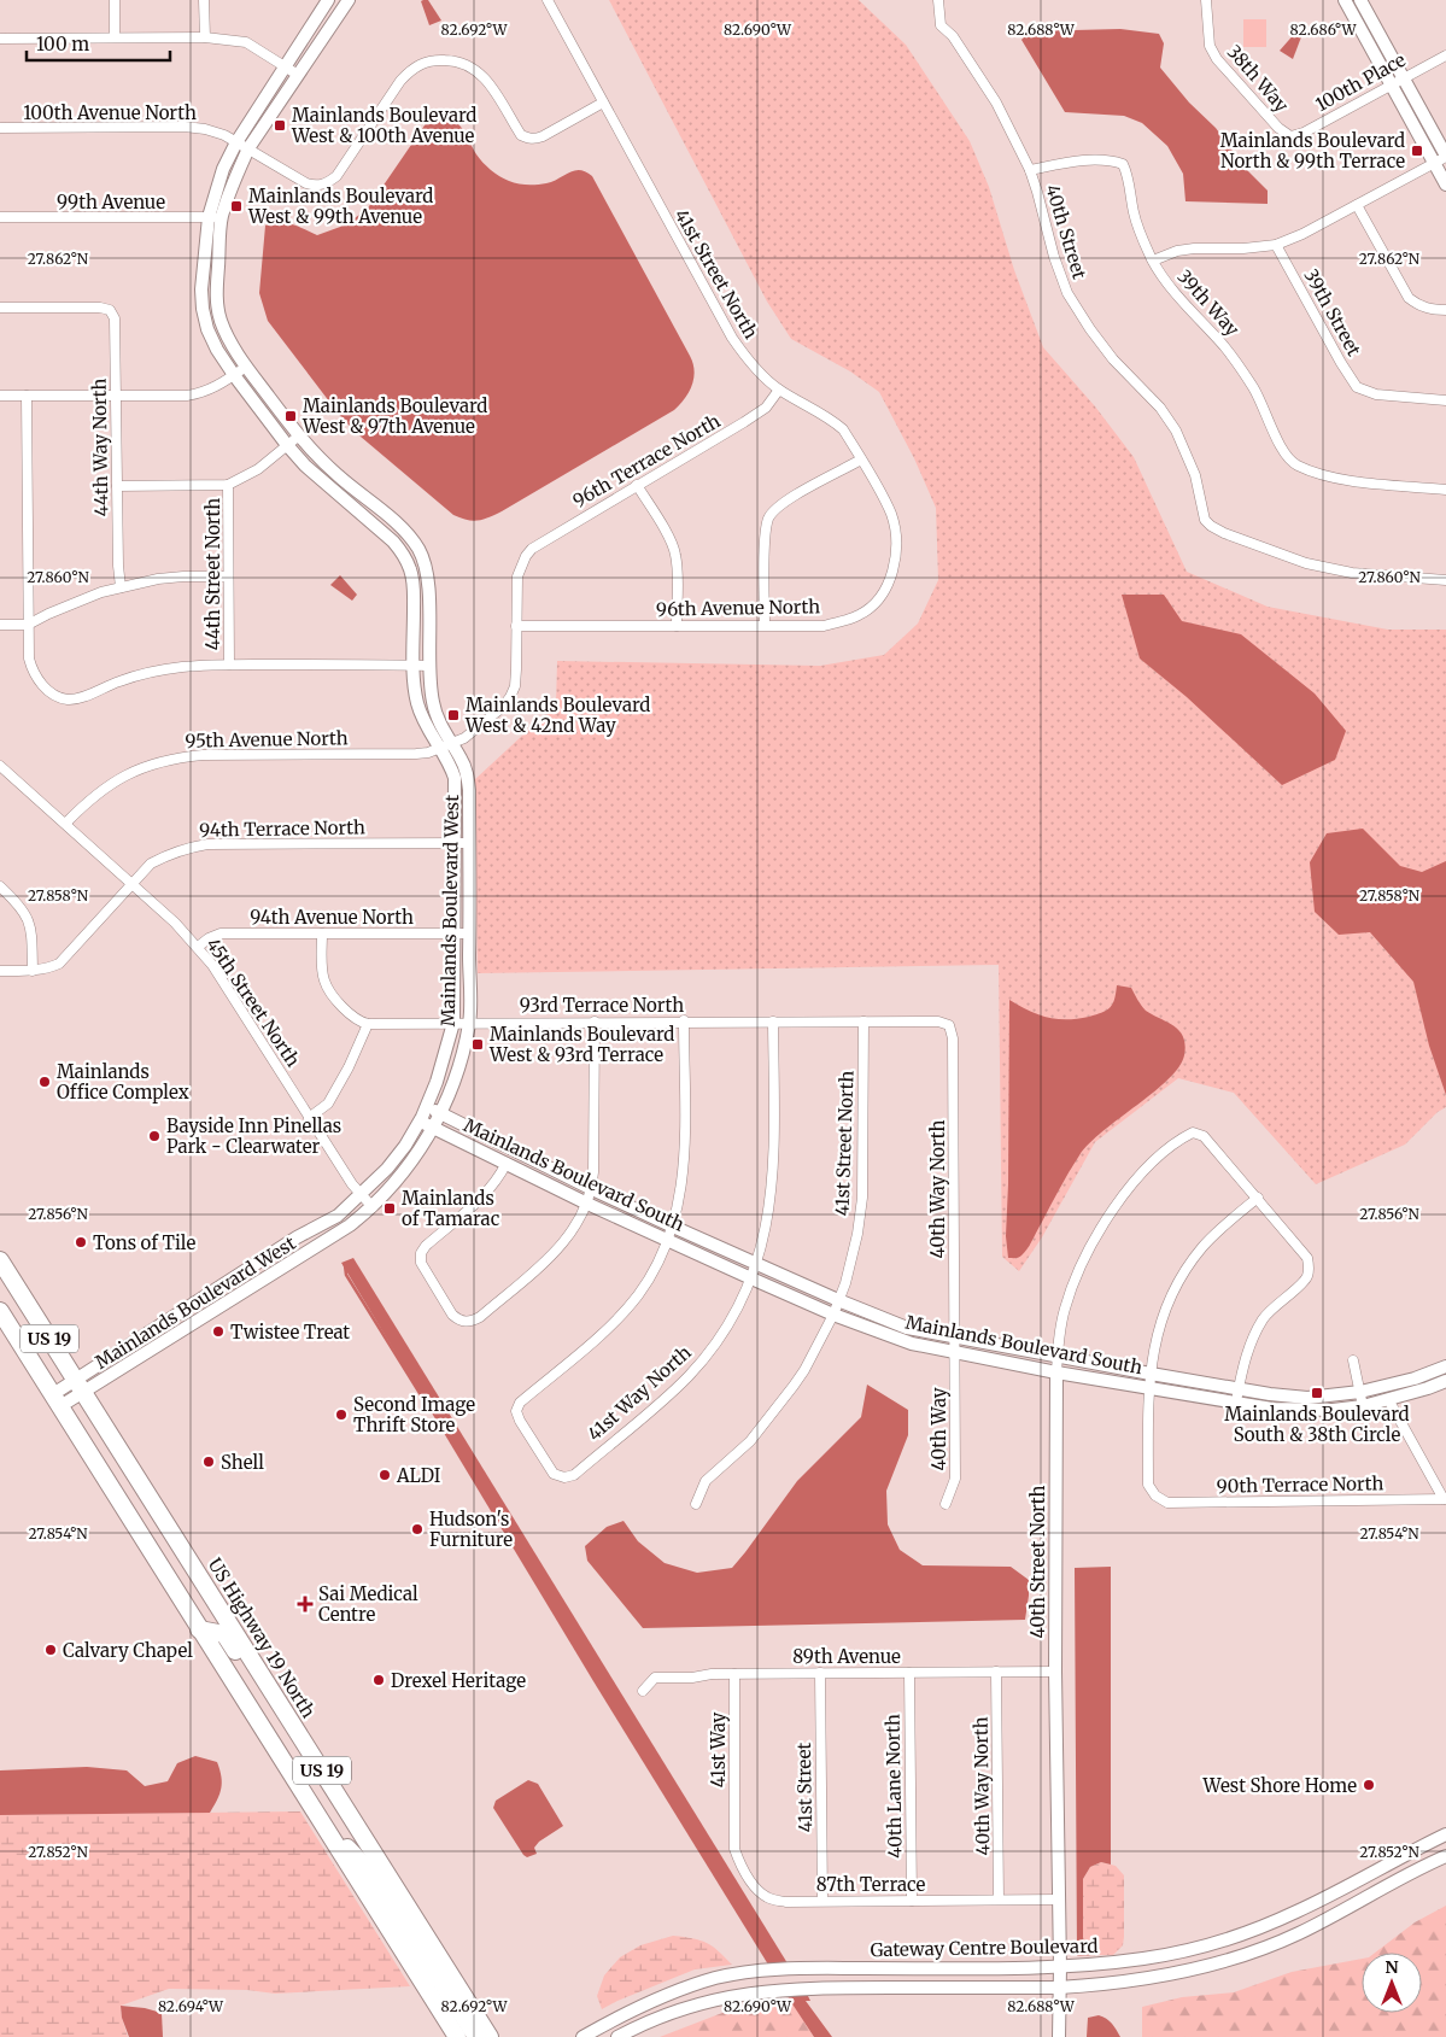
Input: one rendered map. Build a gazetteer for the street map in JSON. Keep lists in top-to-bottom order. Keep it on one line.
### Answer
{"streets":{"highway":["US 19","US Highway 19 North"],"street":["38th Way","100th Place","100th Avenue North","99th Avenue","40th Street","41st Street North","39th Way","39th Street","44th Way North","96th Terrace North","44th Street North","96th Avenue North","95th Avenue North","94th Terrace North","Mainlands Boulevard West","94th Avenue North","45th Street North","93rd Terrace North","Mainlands Boulevard South","40th Way North","41st Way North","40th Way","90th Terrace North","40th Street North","89th Avenue","41st Way","40th Lane North","41st Street","87th Terrace","Gateway Centre Boulevard"]},"crossings":[["38th Way","100th Place"],["100th Avenue North","41st Street North"],["100th Avenue North","Mainlands Boulevard West"],["99th Avenue","Mainlands Boulevard West"],["40th Street","39th Way"],["41st Street North","96th Terrace North"],["41st Street North","96th Avenue North"],["41st Street North","93rd Terrace North"],["41st Street North","Mainlands Boulevard South"],["96th Terrace North","96th Avenue North"],["95th Avenue North","Mainlands Boulevard West"],["95th Avenue North","45th Street North"],["94th Terrace North","Mainlands Boulevard West"],["94th Terrace North","45th Street North"],["Mainlands Boulevard West","94th Avenue North"],["Mainlands Boulevard West","45th Street North"],["Mainlands Boulevard West","93rd Terrace North"],["Mainlands Boulevard West","Mainlands Boulevard South"],["Mainlands Boulevard West","US 19"],["Mainlands Boulevard West","US Highway 19 North"],["94th Avenue North","45th Street North"],["93rd Terrace North","40th Way North"],["93rd Terrace North","41st Way North"],["Mainlands Boulevard South","40th Way North"],["Mainlands Boulevard South","41st Way North"],["Mainlands Boulevard South","40th Way"],["Mainlands Boulevard South","90th Terrace North"],["Mainlands Boulevard South","40th Street North"],["40th Way North","40th Way"],["40th Way North","89th Avenue"],["40th Way North","87th Terrace"],["40th Street North","89th Avenue"],["40th Street North","87th Terrace"],["40th Street North","Gateway Centre Boulevard"],["89th Avenue","41st Way"],["89th Avenue","40th Lane North"],["89th Avenue","41st Street"],["41st Way","87th Terrace"],["40th Lane North","87th Terrace"],["41st Street","87th Terrace"]],"places":{"transit":["Mainlands Boulevard West & 100th Avenue","Mainlands Boulevard North & 99th Terrace","Mainlands Boulevard West & 99th Avenue","Mainlands Boulevard West & 97th Avenue","Mainlands Boulevard West & 42nd Way","Mainlands Boulevard West & 93rd Terrace","Mainlands of Tamarac","Mainlands Boulevard South & 38th Circle"],"other":["Mainlands Office Complex","Bayside Inn Pinellas Park - Clearwater","Tons of Tile","Twistee Treat","Second Image Thrift Store","Shell","ALDI","Hudson's Furniture","Calvary Chapel","Drexel Heritage","West Shore Home"],"health":["Sai Medical Centre"]},"scale_bar":"100 m","north":"top","coordinates":["82.692°W","82.690°W","82.688°W","82.686°W","27.862°N","27.860°N","27.858°N","27.856°N","27.854°N","27.852°N","82.694°W"]}
